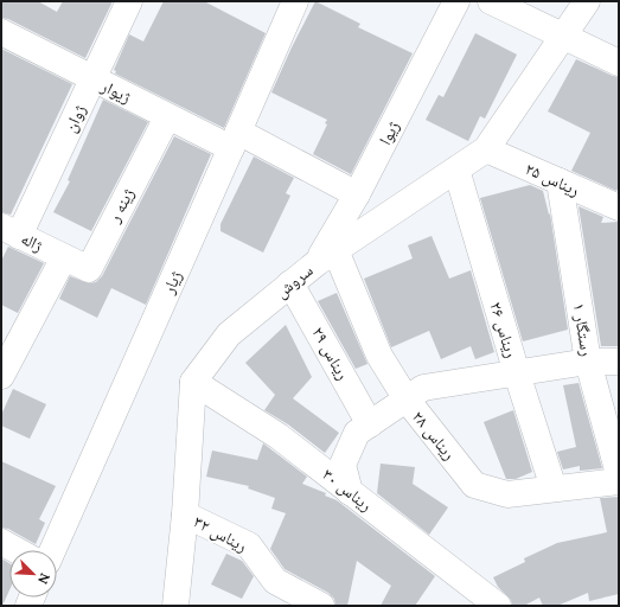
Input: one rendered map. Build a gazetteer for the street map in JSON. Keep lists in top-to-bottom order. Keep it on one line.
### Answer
{"streets":{"street":["ژیوار","ژوان","ژیوا","ریناس ۲۵","ژینه ر","ژاله","سروش","ژیار","ریناس ۲۶","رستگار ۱","ریناس ۲۹","ریناس ۲۸","ریناس ۳۰","ریناس ۳۲"]},"crossings":[["ژیوار","ژوان"],["ژیوار","ژیوا"],["ژیوار","ژینه ر"],["ژیوار","ژیار"],["ژوان","ژاله"],["ژیوا","سروش"],["ژیوا","ریناس ۲۸"],["ریناس ۲۵","سروش"],["ریناس ۲۵","رستگار ۱"],["ژینه ر","ژاله"],["سروش","ریناس ۲۶"],["سروش","ریناس ۲۹"],["سروش","ریناس ۲۸"],["سروش","ریناس ۳۰"],["ریناس ۲۶","ریناس ۲۸"]],"north":"bottom right"}
